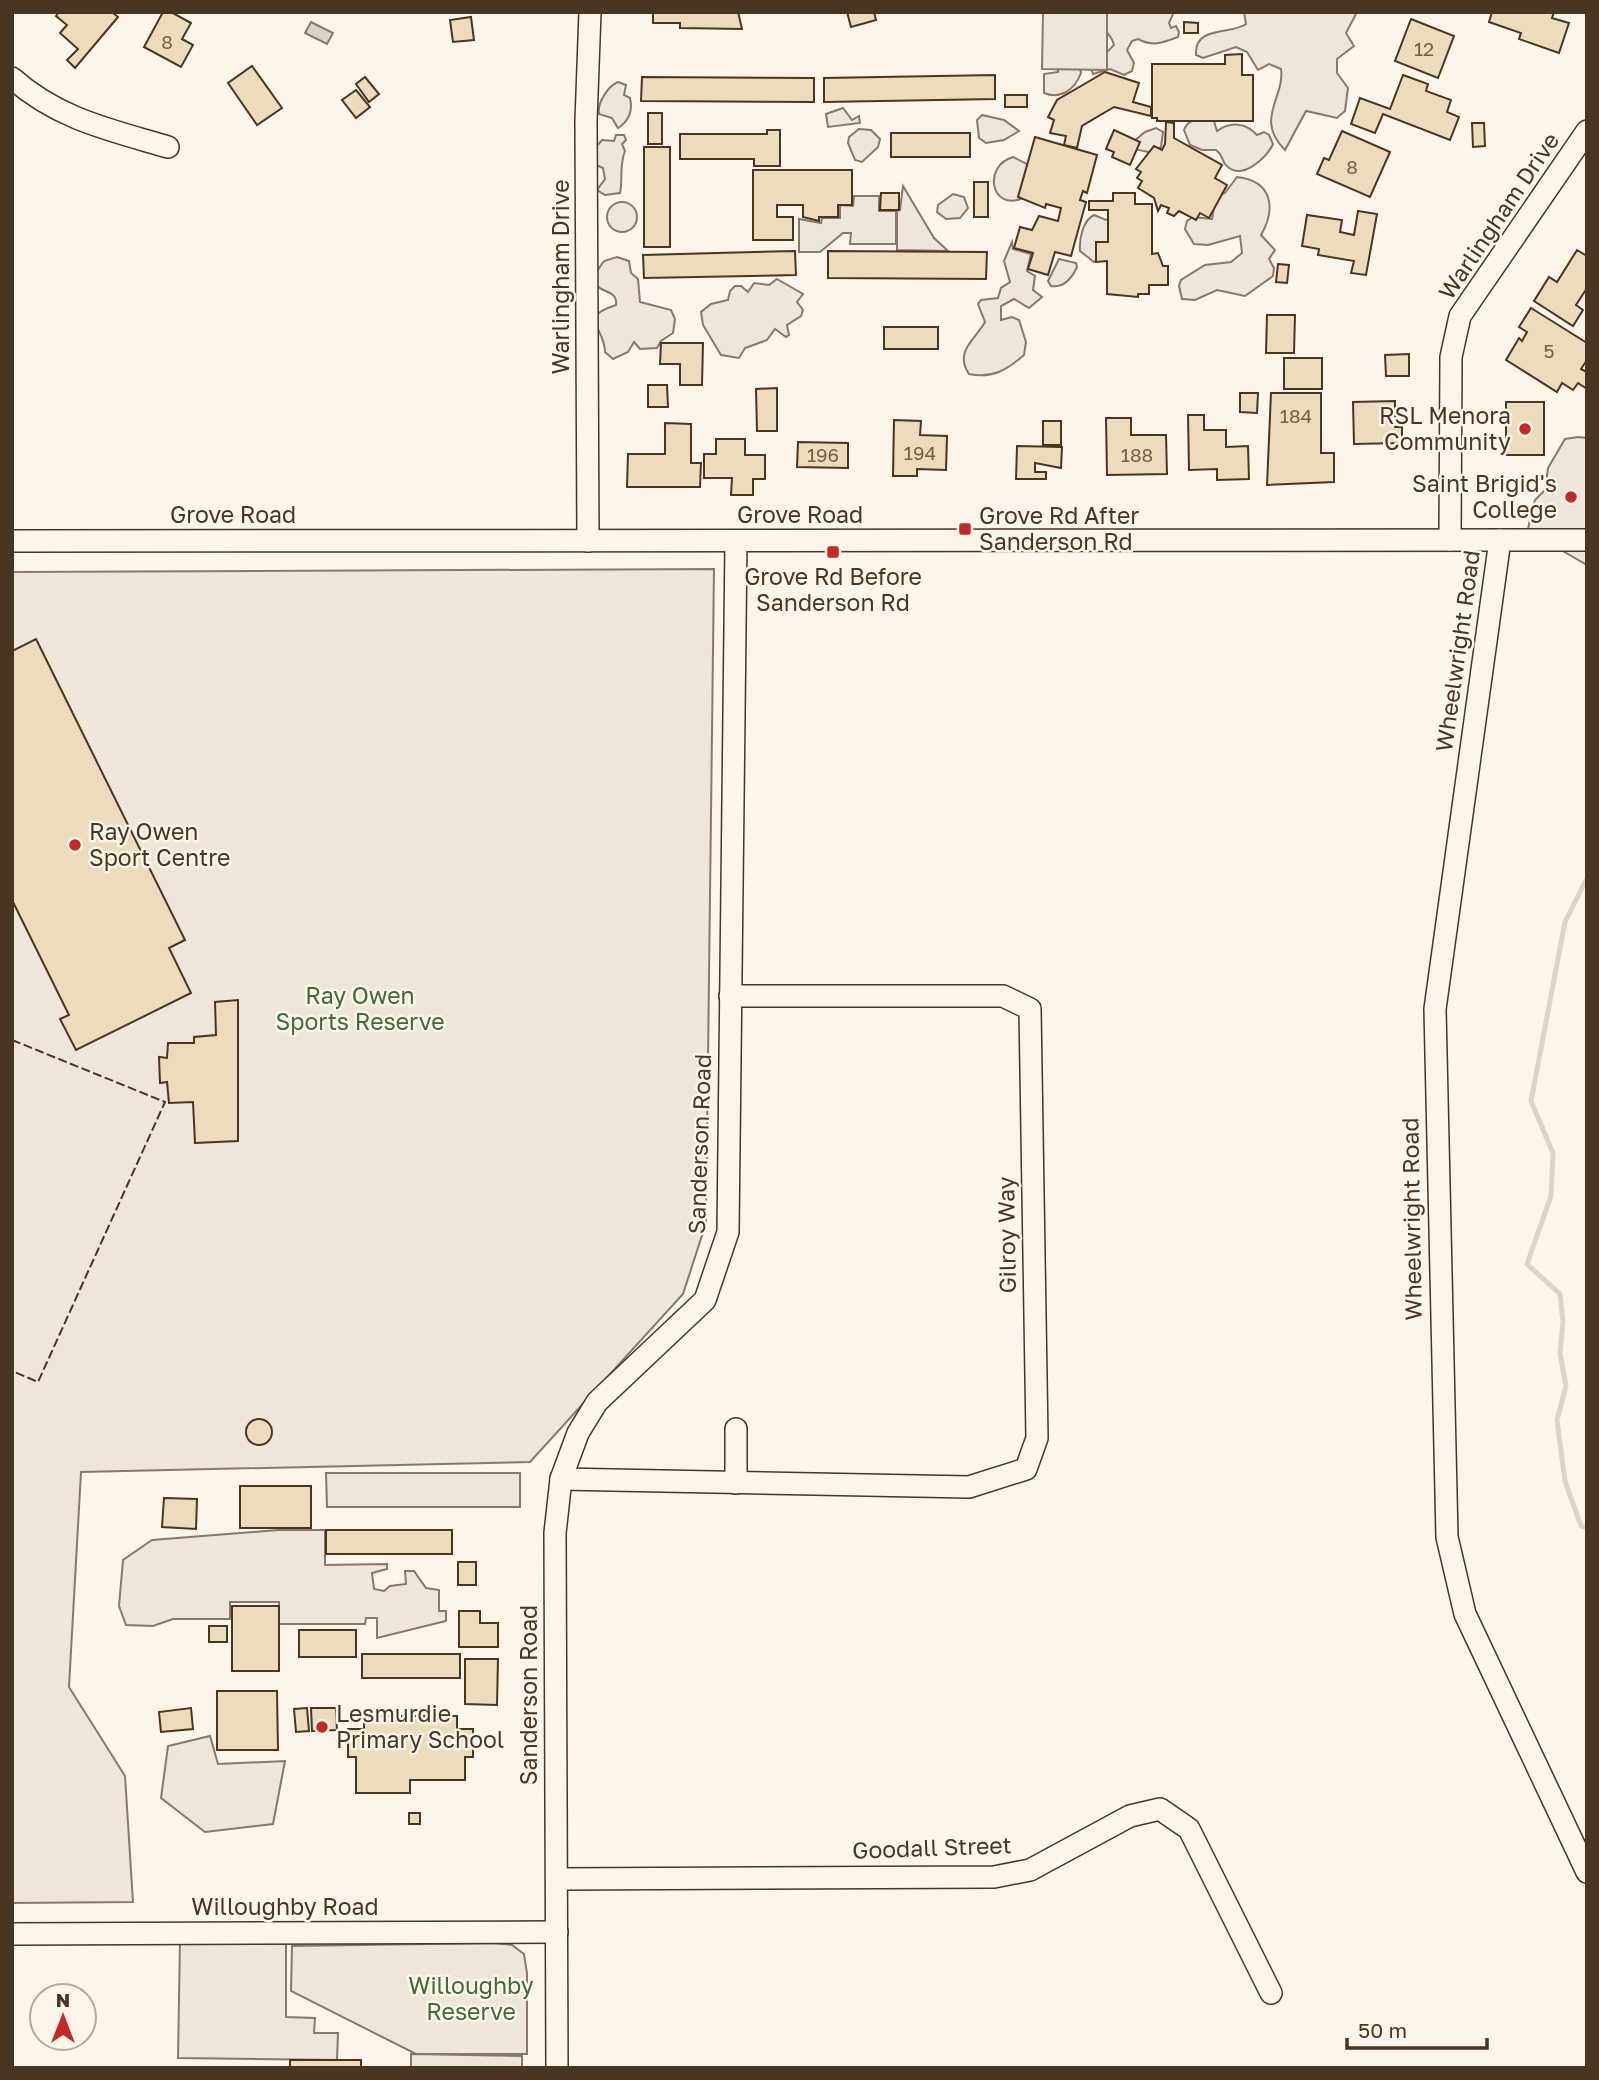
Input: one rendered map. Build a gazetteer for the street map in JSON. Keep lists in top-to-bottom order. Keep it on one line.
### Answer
{"streets":{"street":["Warlingham Drive","Grove Road","Wheelwright Road","Sanderson Road","Gilroy Way","Goodall Street","Willoughby Road"]},"crossings":[["Warlingham Drive","Grove Road"],["Grove Road","Wheelwright Road"],["Grove Road","Sanderson Road"],["Sanderson Road","Gilroy Way"],["Sanderson Road","Goodall Street"],["Sanderson Road","Willoughby Road"]],"parks":["Ray Owen Sports Reserve","Willoughby Reserve"],"places":{"other":["RSL Menora Community","Saint Brigid's College","Ray Owen Sport Centre","Lesmurdie Primary School"],"transit":["Grove Rd After Sanderson Rd","Grove Rd Before Sanderson Rd"]},"house_numbers":["8","12","8","5","184","194","196","188"],"scale_bar":"50 m","north":"top"}
